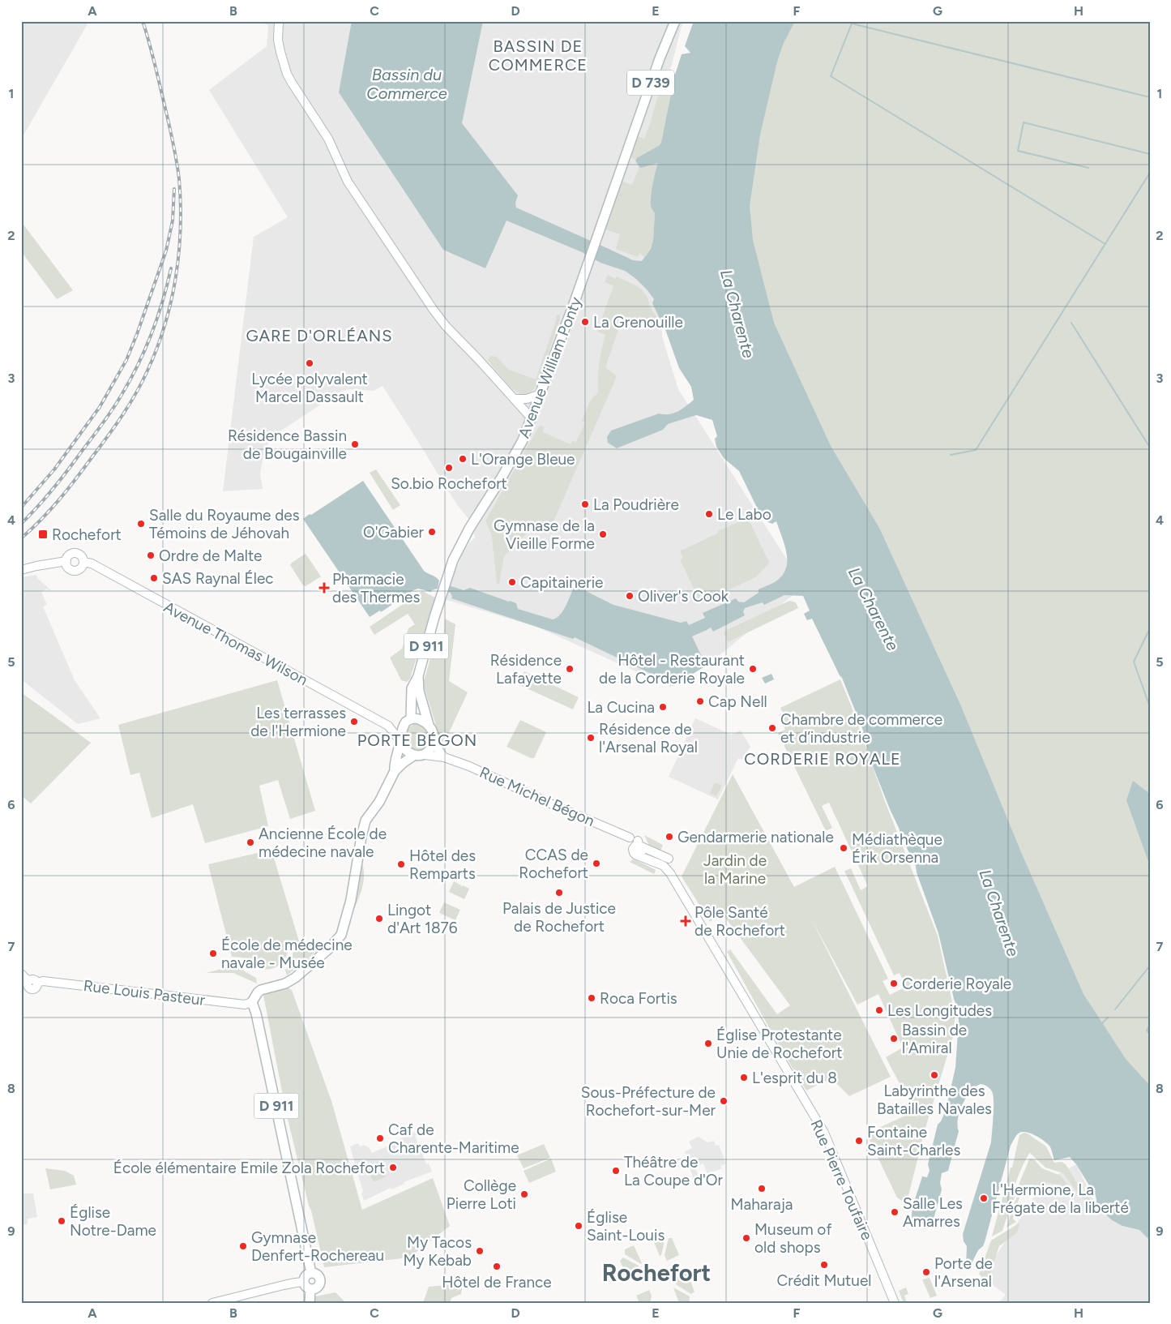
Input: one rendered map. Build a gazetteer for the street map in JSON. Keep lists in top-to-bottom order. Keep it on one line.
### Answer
{"streets":{"main road":["D 739","Avenue William Ponty","D 911"],"street":["Avenue Thomas Wilson","Rue Michel Bégon","Rue Louis Pasteur","Rue Pierre Toufaire"]},"crossings":[["Avenue William Ponty","D 911"],["Avenue Thomas Wilson","D 911"],["Avenue Thomas Wilson","Rue Michel Bégon"],["D 911","Rue Michel Bégon"],["D 911","Rue Louis Pasteur"],["Rue Michel Bégon","Rue Pierre Toufaire"]],"districts":["BASSIN DE COMMERCE","GARE D'ORLÉANS","PORTE BÉGON","CORDERIE ROYALE","Rochefort"],"water":["Bassin du Commerce","La Charente"],"parks":["Jardin de la Marine"],"places":{"other":["La Grenouille","Lycée polyvalent Marcel Dassault","Résidence Bassin de Bougainville","L'Orange Bleue","So.bio Rochefort","La Poudrière","Le Labo","Salle du Royaume des Témoins de Jéhovah","O'Gabier","Gymnase de la Vieille Forme","Ordre de Malte","SAS Raynal Élec","Capitainerie","Oliver's Cook","Résidence Lafayette","Hôtel - Restaurant de la Corderie Royale","Cap Nell","La Cucina","Les terrasses de l'Hermione","Chambre de commerce et d’industrie","Résidence de l'Arsenal Royal","Gendarmerie nationale","Ancienne École de médecine navale","Médiathèque Érik Orsenna","CCAS de Rochefort","Hôtel des Remparts","Palais de Justice de Rochefort","Lingot d'Art 1876","École de médecine navale - Musée","Corderie Royale","Roca Fortis","Les Longitudes","Bassin de l'Amiral","Église Protestante Unie de Rochefort","Labyrinthe des Batailles Navales","L'esprit du 8","Sous-Préfecture de Rochefort-sur-Mer","Caf de Charente-Maritime","Fontaine Saint-Charles","École élémentaire Emile Zola Rochefort","Théâtre de La Coupe d'Or","Maharaja","Collège Pierre Loti","L'Hermione, La Frégate de la liberté","Salle Les Amarres","Église Notre-Dame","Église Saint-Louis","Museum of old shops","Gymnase Denfert-Rochereau","My Tacos My Kebab","Crédit Mutuel","Hôtel de France","Porte de l'Arsenal"],"transit":["Rochefort"],"health":["Pharmacie des Thermes","Pôle Santé de Rochefort"]},"grid":{"columns":["A","B","C","D","E","F","G","H"],"rows":["1","2","3","4","5","6","7","8","9"]}}
